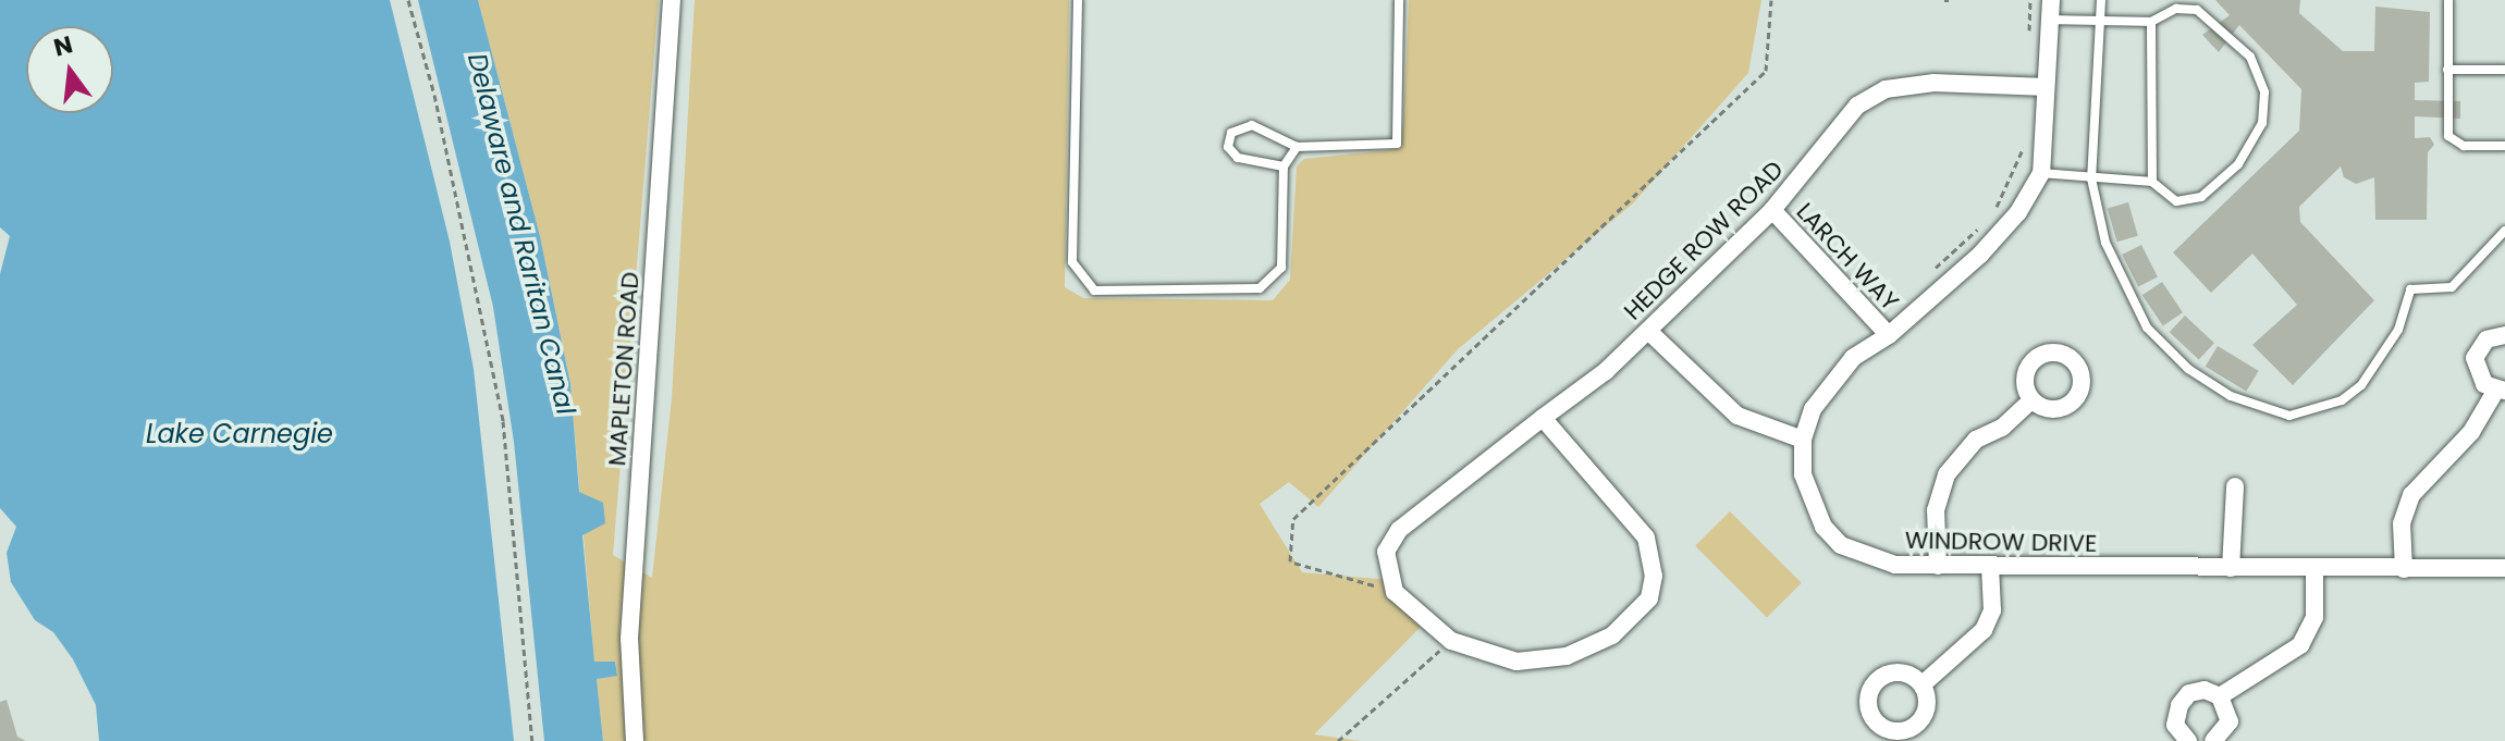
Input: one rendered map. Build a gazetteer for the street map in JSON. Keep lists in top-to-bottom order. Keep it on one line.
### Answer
{"streets":{"street":["HEDGE ROW ROAD","LARCH WAY","MAPLETON ROAD","WINDROW DRIVE"]},"crossings":[["HEDGE ROW ROAD","LARCH WAY"],["HEDGE ROW ROAD","WINDROW DRIVE"],["LARCH WAY","WINDROW DRIVE"]],"water":["Delaware and Raritan Canal","Lake Carnegie"],"north":"top"}
